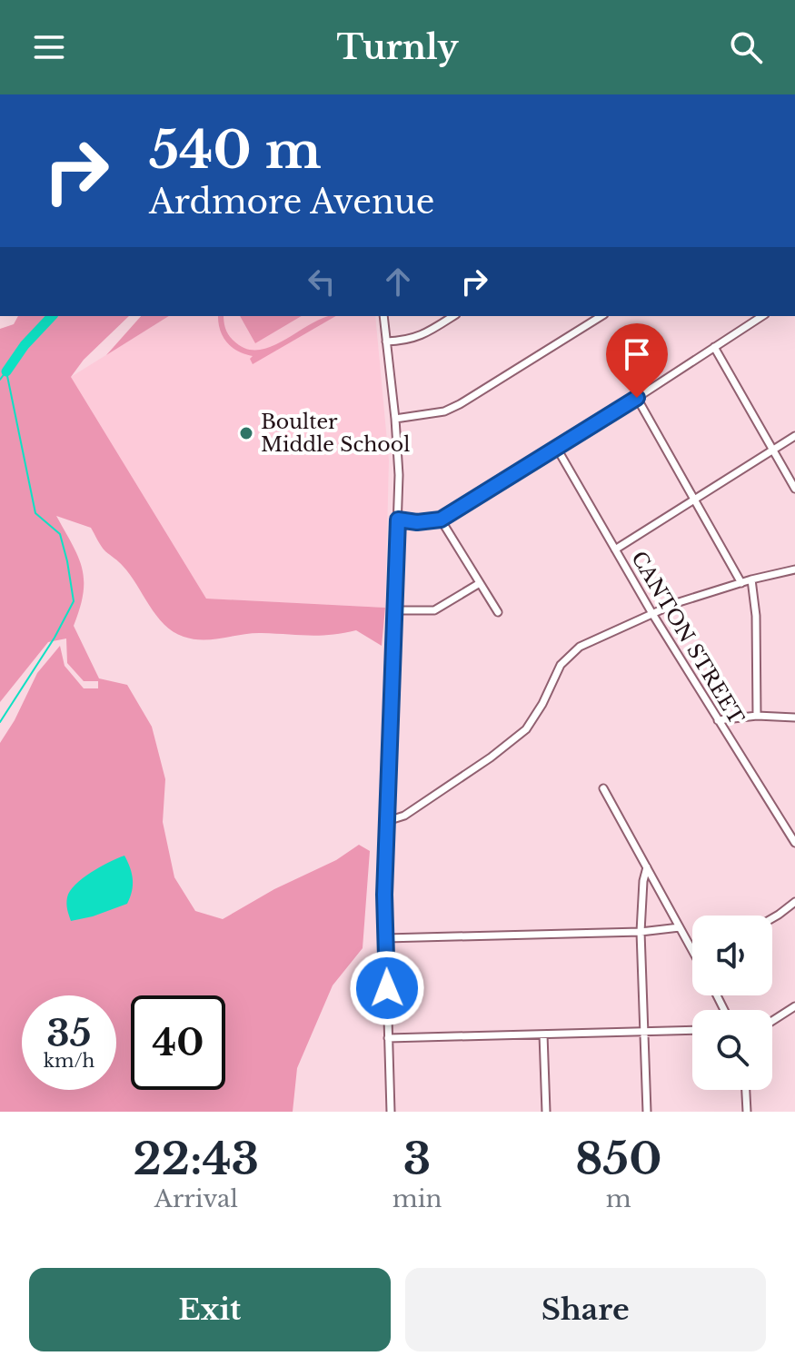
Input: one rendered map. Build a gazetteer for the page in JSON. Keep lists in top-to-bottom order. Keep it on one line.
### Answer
{"streets":{"street":["CANTON STREET"]},"places":["Boulter Middle School"],"page":{"header":"Turnly","turn":["540 m","Ardmore Avenue"],"speed":"35 km/h","limit":"40","eta":["22:43","Arrival","3","min","850","m"],"buttons":["Exit","Share"]}}
